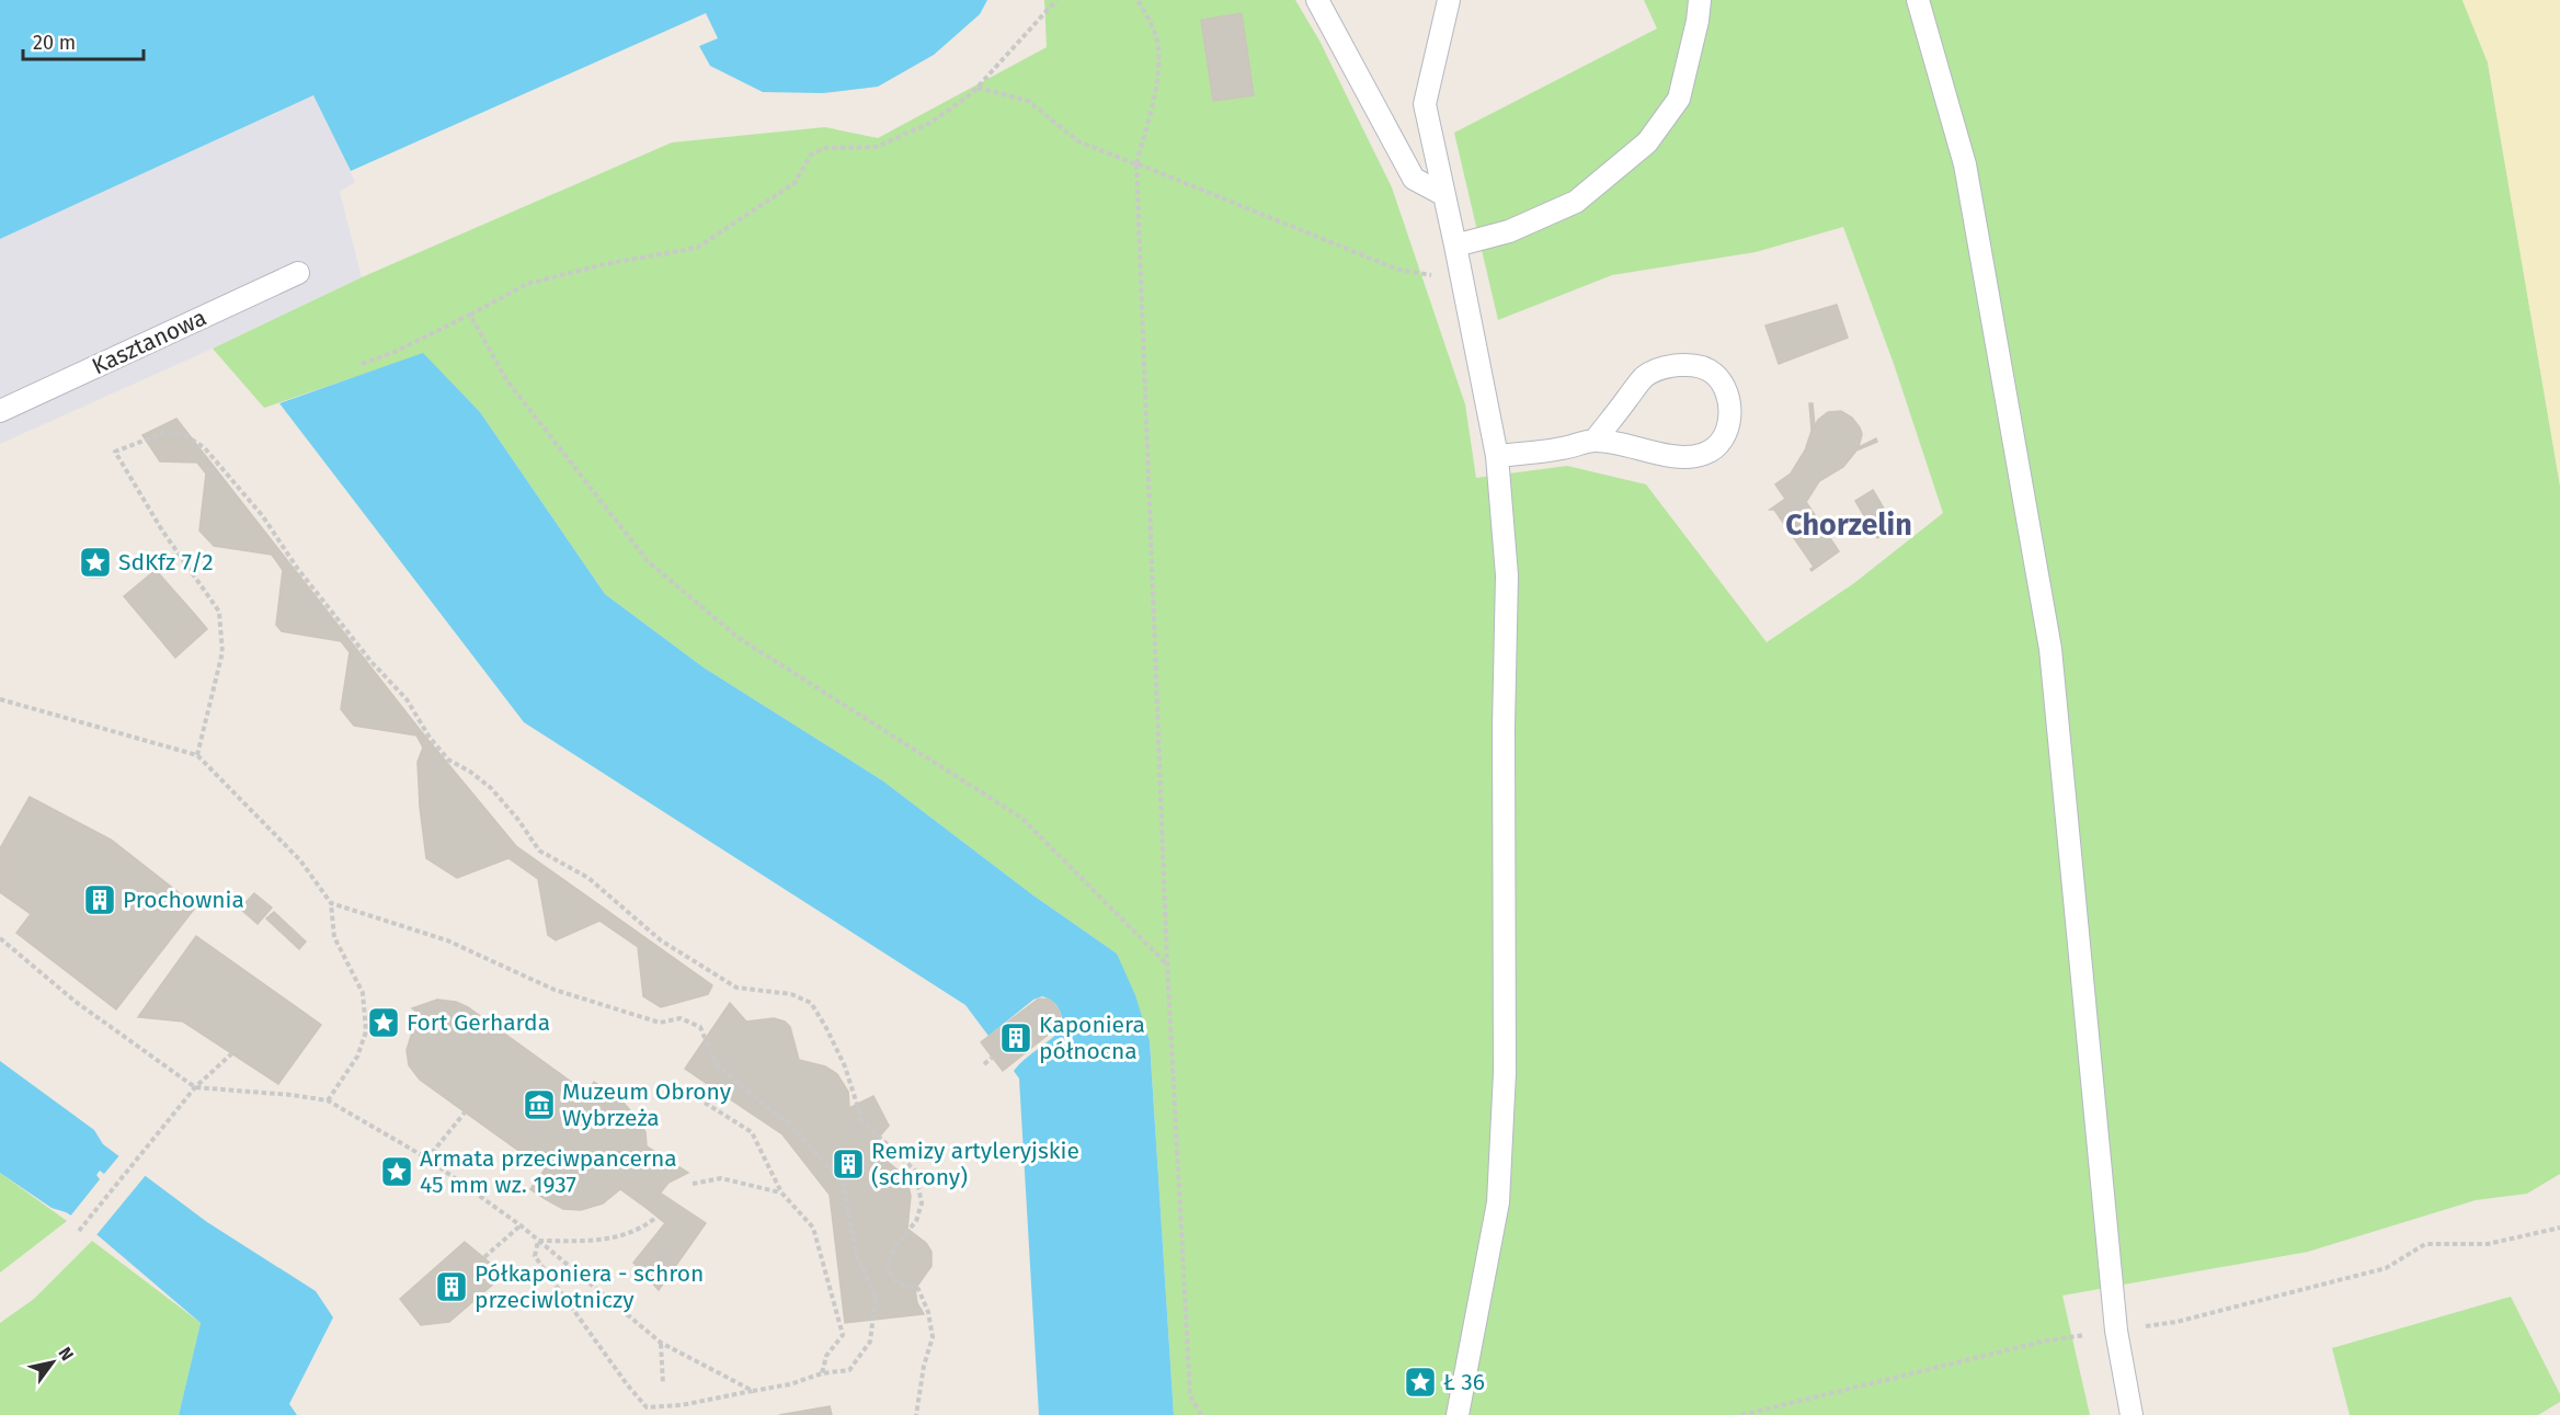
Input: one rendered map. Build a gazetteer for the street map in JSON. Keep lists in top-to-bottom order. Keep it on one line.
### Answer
{"streets":{"lane":["Kasztanowa"]},"districts":["Chorzelin"],"places":{"place":["SdKfz 7/2","Fort Gerharda","Armata przeciwpancerna 45 mm wz. 1937","Ł 36"],"building":["Prochownia","Kaponiera północna","Remizy artyleryjskie (schrony)","Półkaponiera - schron przeciwlotniczy"],"museum":["Muzeum Obrony Wybrzeża"]},"scale_bar":"20 m","north":"top right"}
